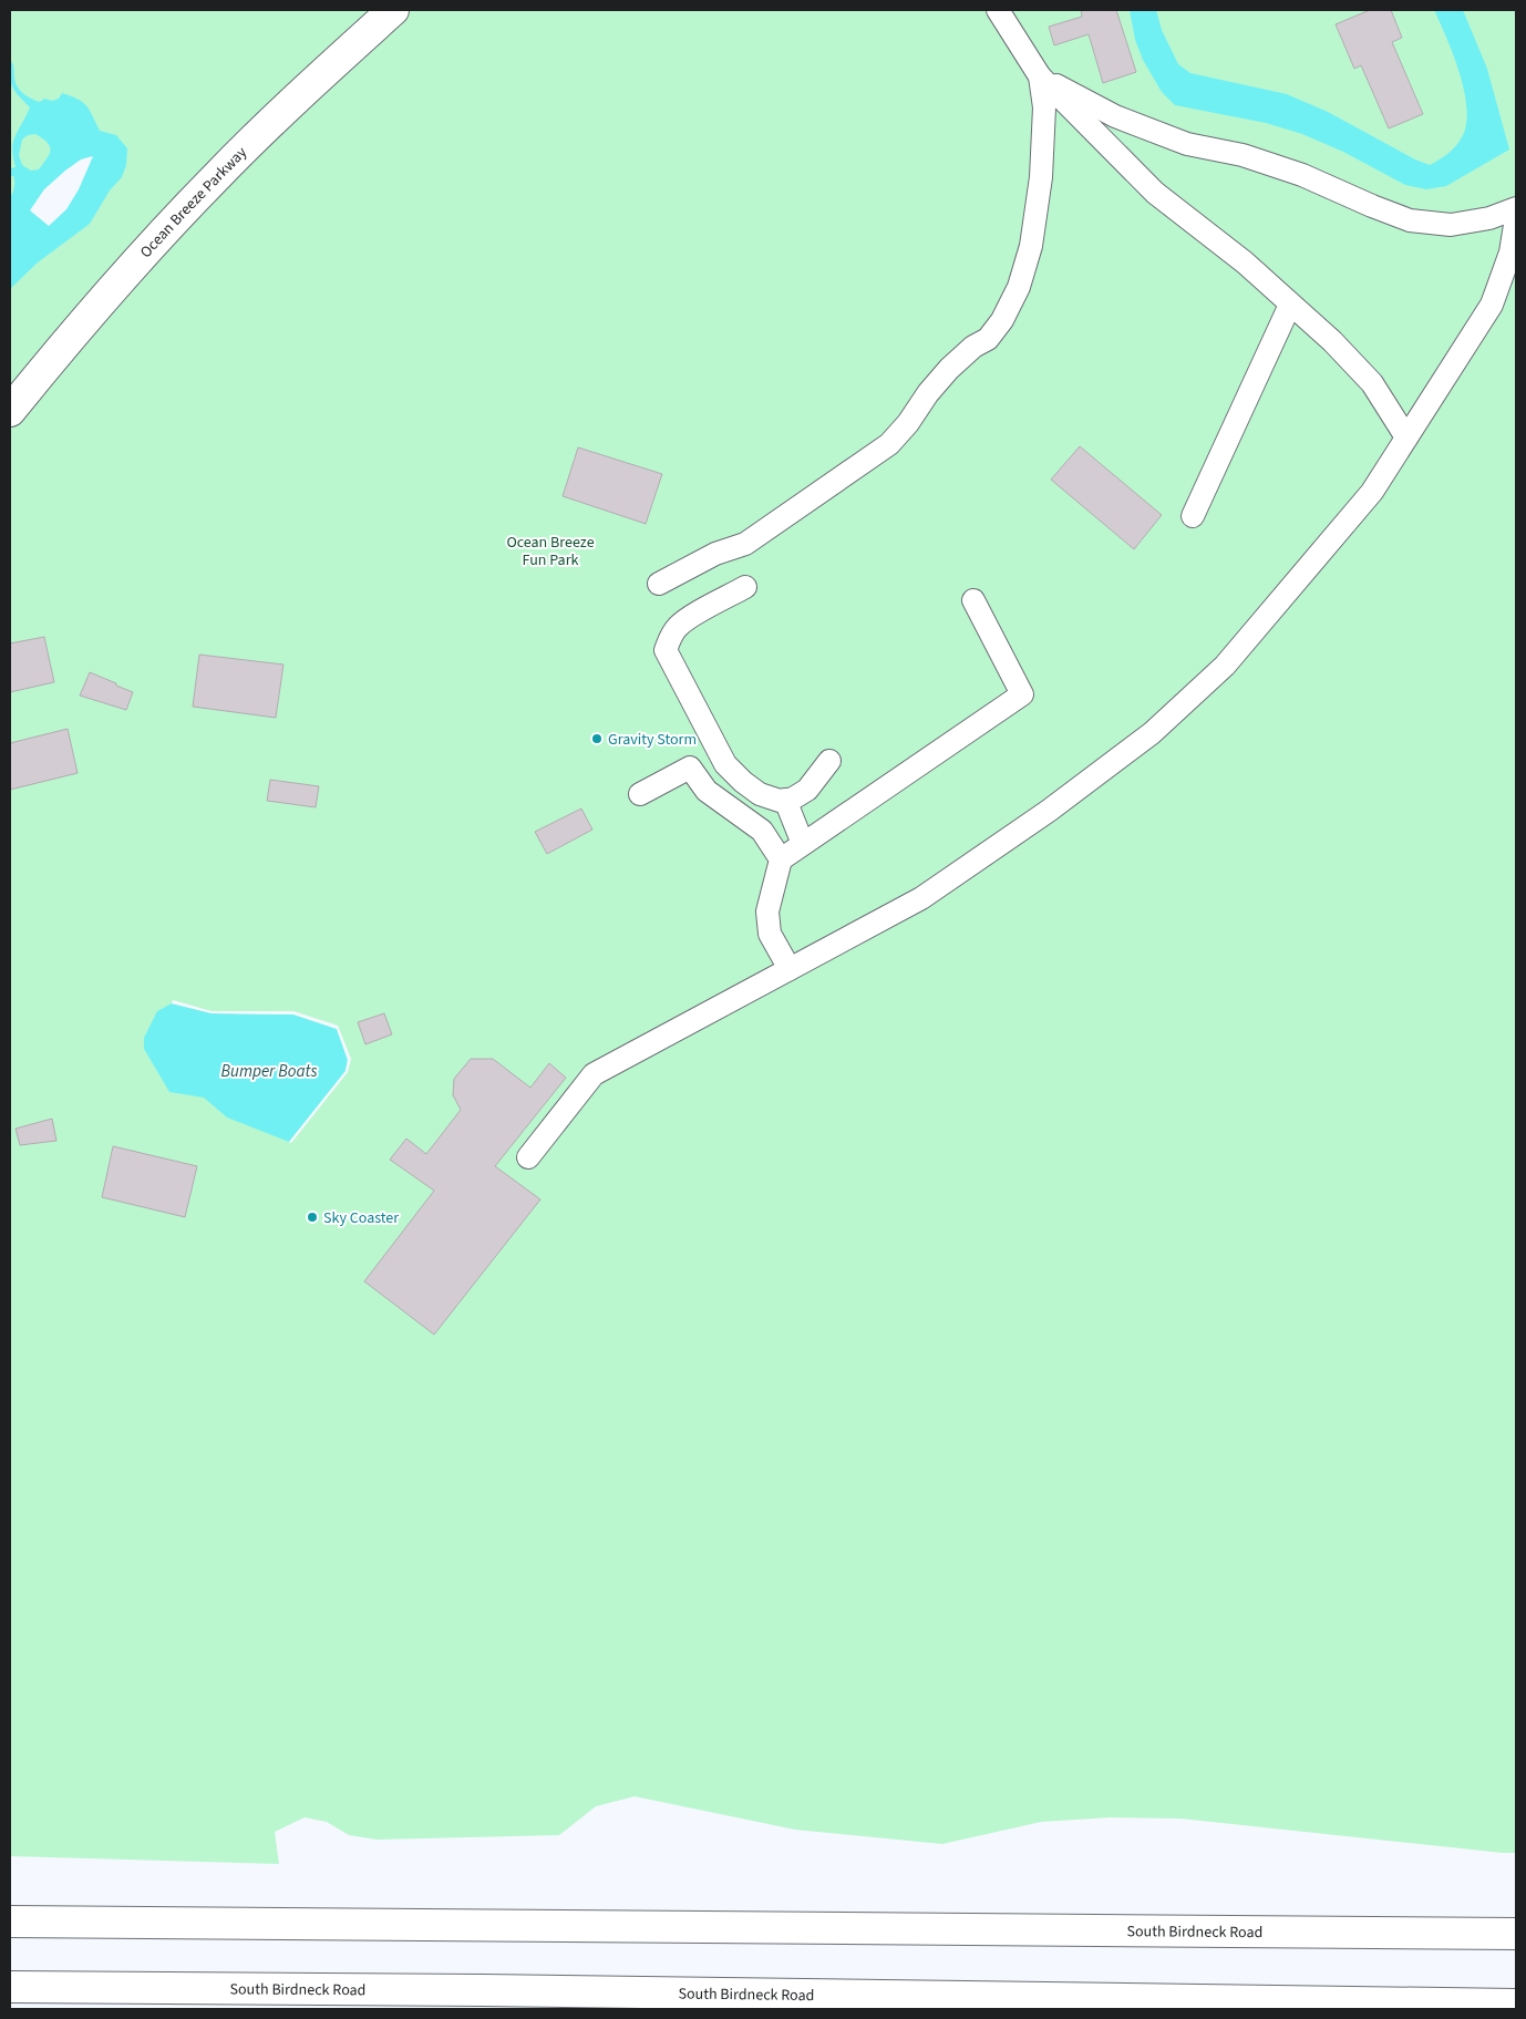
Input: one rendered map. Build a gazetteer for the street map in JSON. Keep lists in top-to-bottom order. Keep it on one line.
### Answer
{"streets":{"main road":["Ocean Breeze Parkway","South Birdneck Road"]},"water":["Bumper Boats"],"parks":["Ocean Breeze Fun Park"],"places":["Gravity Storm","Sky Coaster"]}
